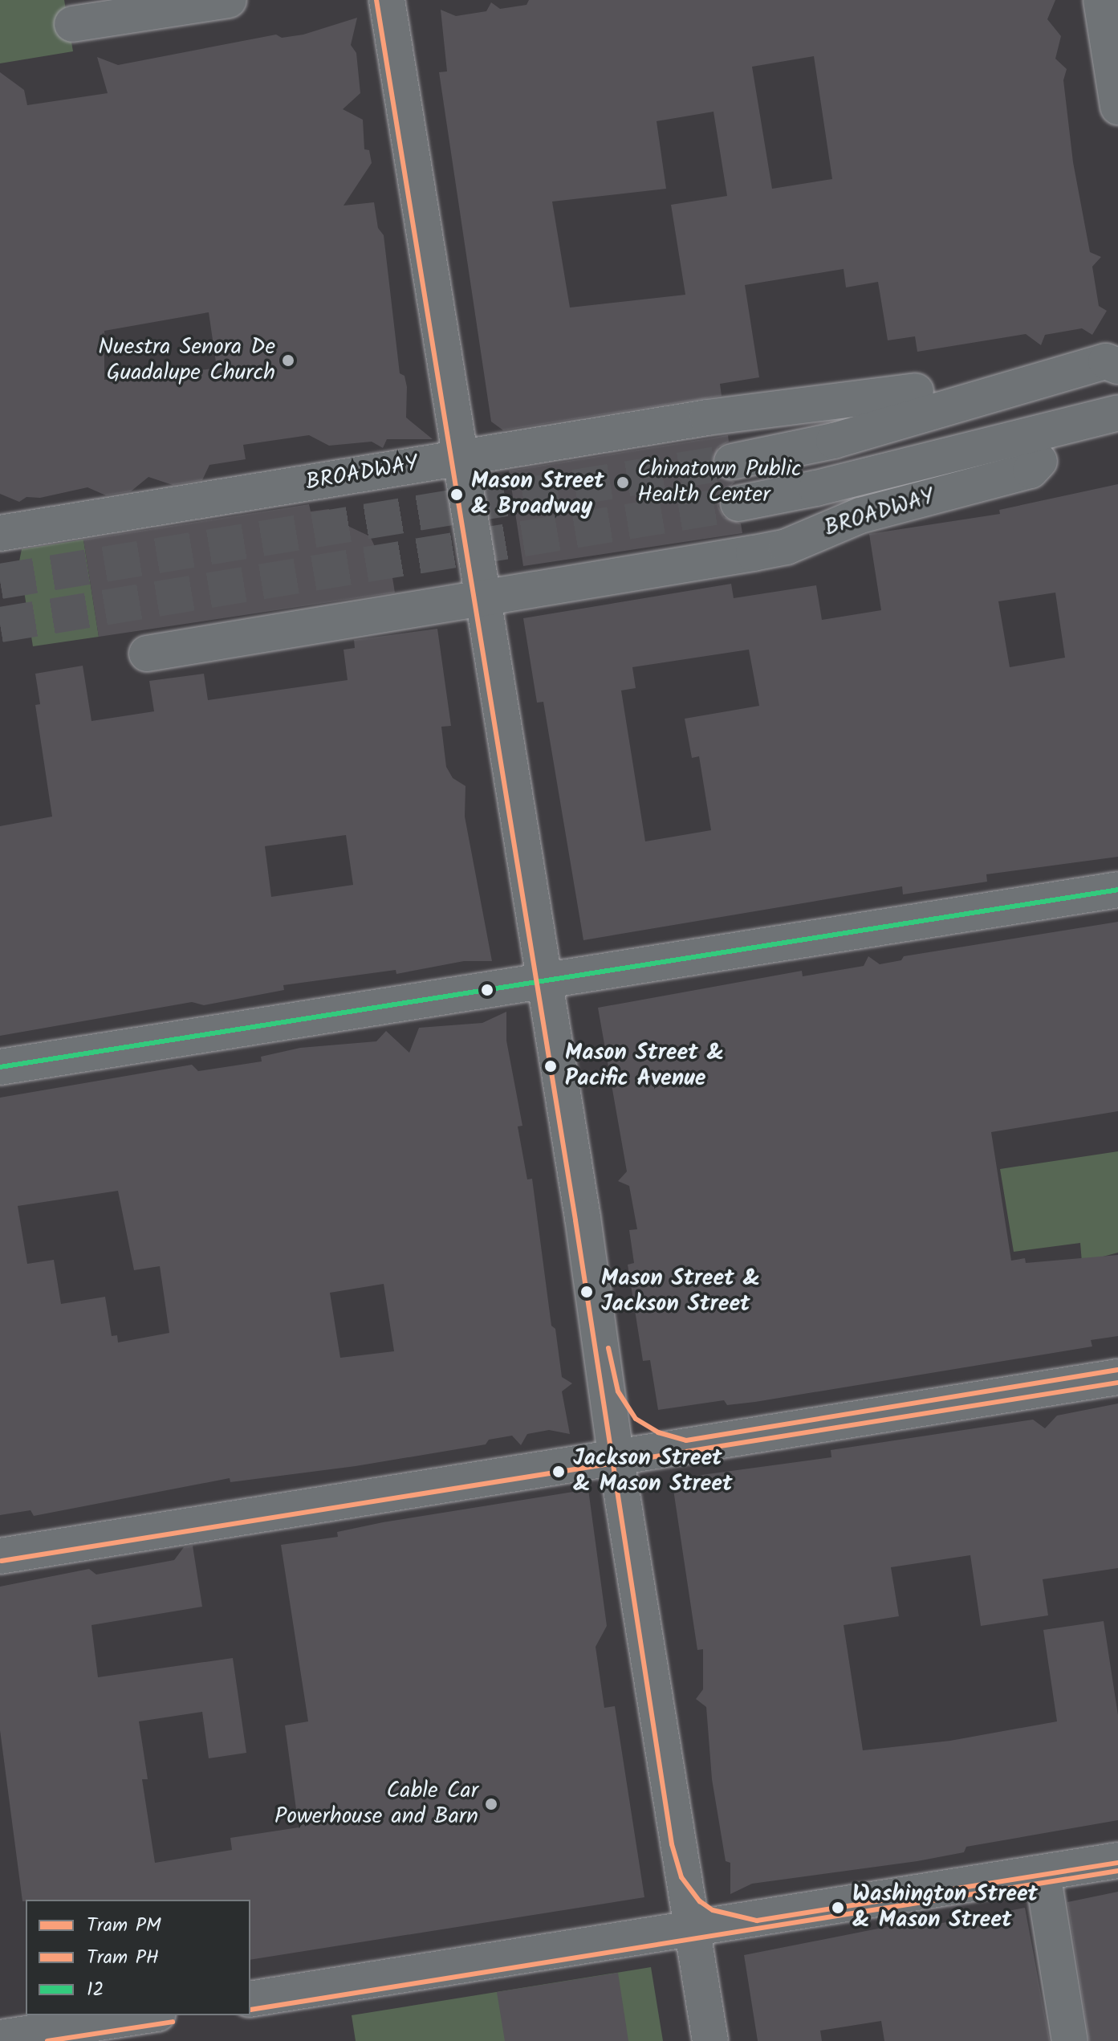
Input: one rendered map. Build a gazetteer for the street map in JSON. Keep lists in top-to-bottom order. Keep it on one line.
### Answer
{"streets":{"street":["BROADWAY"]},"places":["Nuestra Senora De Guadalupe Church","Chinatown Public Health Center","Mason Street & Broadway","Mason Street & Pacific Avenue","Mason Street & Jackson Street","Jackson Street & Mason Street","Cable Car Powerhouse and Barn","Washington Street & Mason Street"],"lines":["tram line PM","transit line 12","tram line PH"],"legend":["Tram PM","Tram PH","12"]}
